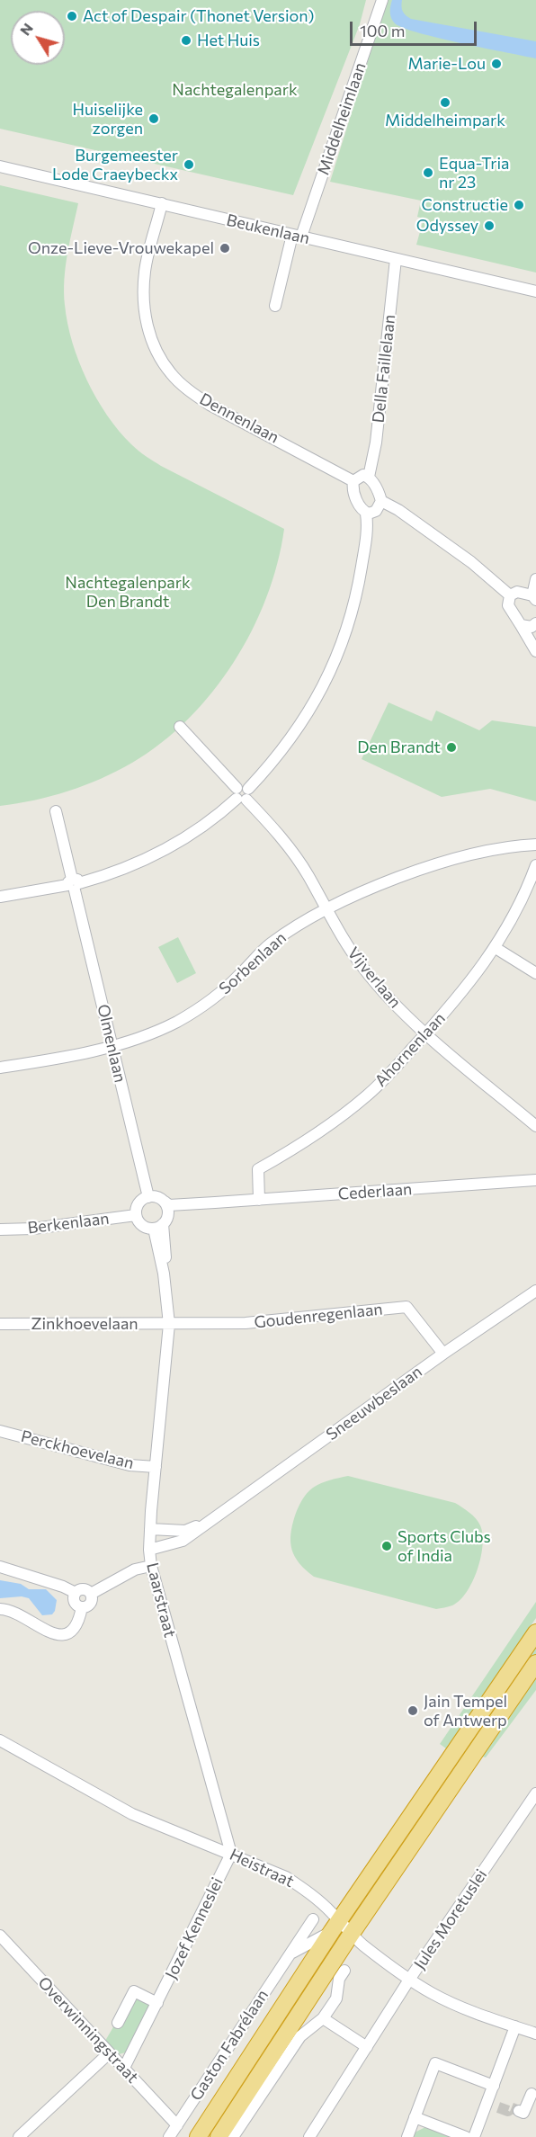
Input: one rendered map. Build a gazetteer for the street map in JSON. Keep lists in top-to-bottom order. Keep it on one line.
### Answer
{"streets":{"street":["Middelheimlaan","Beukenlaan","Della Faillelaan","Dennenlaan","Sorbenlaan","Vijverlaan","Olmenlaan","Ahornenlaan","Cederlaan","Berkenlaan","Goudenregenlaan","Zinkhoevelaan","Sneeuwbeslaan","Perckhoevelaan","Laarstraat","Heistraat","Jules Moretuslei","Jozef Kenneslei","Overwinningstraat","Gaston Fabrélaan"]},"crossings":[["Middelheimlaan","Beukenlaan"],["Beukenlaan","Della Faillelaan"],["Beukenlaan","Dennenlaan"],["Sorbenlaan","Vijverlaan"],["Sorbenlaan","Olmenlaan"],["Vijverlaan","Ahornenlaan"],["Olmenlaan","Cederlaan"],["Olmenlaan","Berkenlaan"],["Olmenlaan","Laarstraat"],["Ahornenlaan","Cederlaan"],["Cederlaan","Berkenlaan"],["Cederlaan","Laarstraat"],["Berkenlaan","Laarstraat"],["Goudenregenlaan","Zinkhoevelaan"],["Goudenregenlaan","Sneeuwbeslaan"],["Goudenregenlaan","Laarstraat"],["Zinkhoevelaan","Laarstraat"],["Sneeuwbeslaan","Laarstraat"],["Perckhoevelaan","Laarstraat"],["Laarstraat","Heistraat"],["Laarstraat","Jozef Kenneslei"],["Heistraat","Jules Moretuslei"],["Heistraat","Jozef Kenneslei"],["Heistraat","Gaston Fabrélaan"],["Jozef Kenneslei","Overwinningstraat"],["Overwinningstraat","Gaston Fabrélaan"]],"parks":["Nachtegalenpark","Nachtegalenpark Den Brandt"],"places":["Act of Despair (Thonet Version)","Het Huis","Marie-Lou","Middelheimpark","Huiselijke zorgen","Burgemeester Lode Craeybeckx","Equa-Tria nr 23","Constructie","Odyssey","Onze-Lieve-Vrouwekapel","Den Brandt","Sports Clubs of India","Jain Tempel of Antwerp"],"scale_bar":"100 m","north":"top left"}
